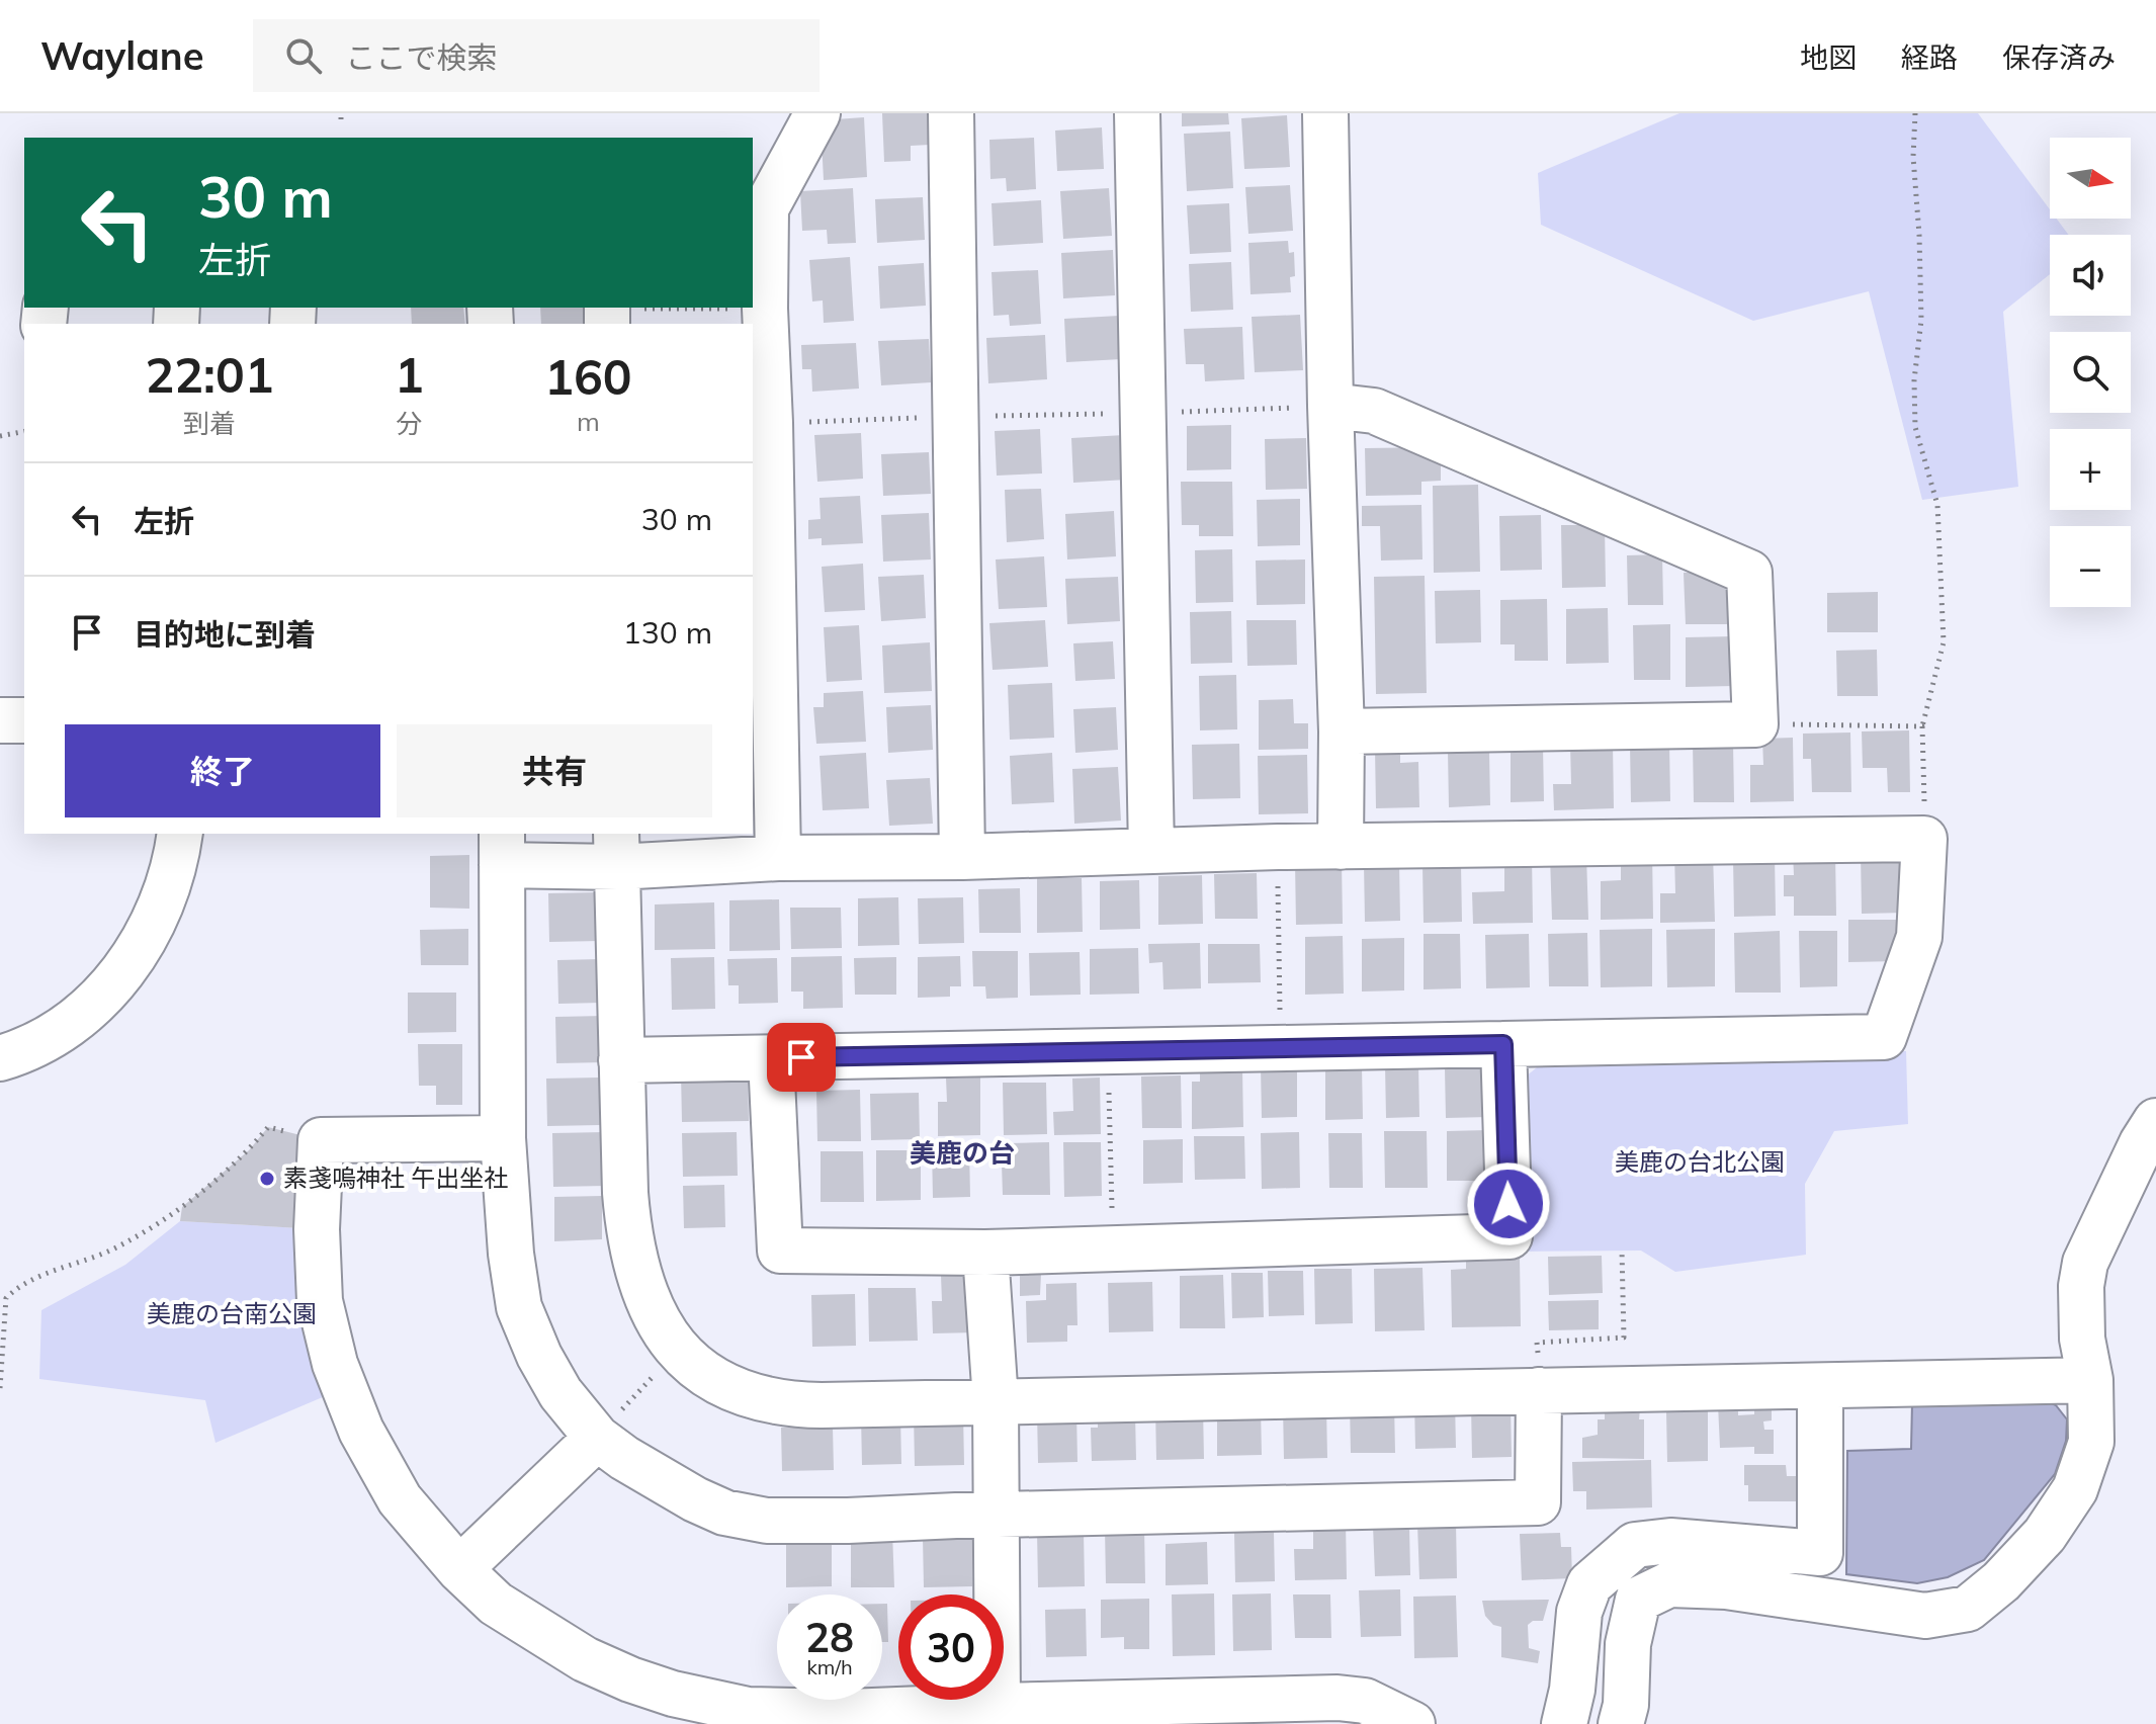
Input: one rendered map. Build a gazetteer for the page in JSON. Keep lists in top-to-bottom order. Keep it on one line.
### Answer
{"districts":["美鹿の台"],"parks":["美鹿の台北公園","美鹿の台南公園"],"places":["素戔嗚神社 午出坐社"],"north":"right","page":{"header":"Waylane","search":"ここで検索","nav":["地図","経路","保存済み"],"map_buttons":["+","−"],"turn":["30 m","左折"],"eta":["22:01","到着","1","分","160","m"],"list":[{"name":"左折","value":"30 m"},{"name":"目的地に到着","value":"130 m"}],"buttons":["終了","共有"],"speed":"28 km/h","limit":"30"}}
